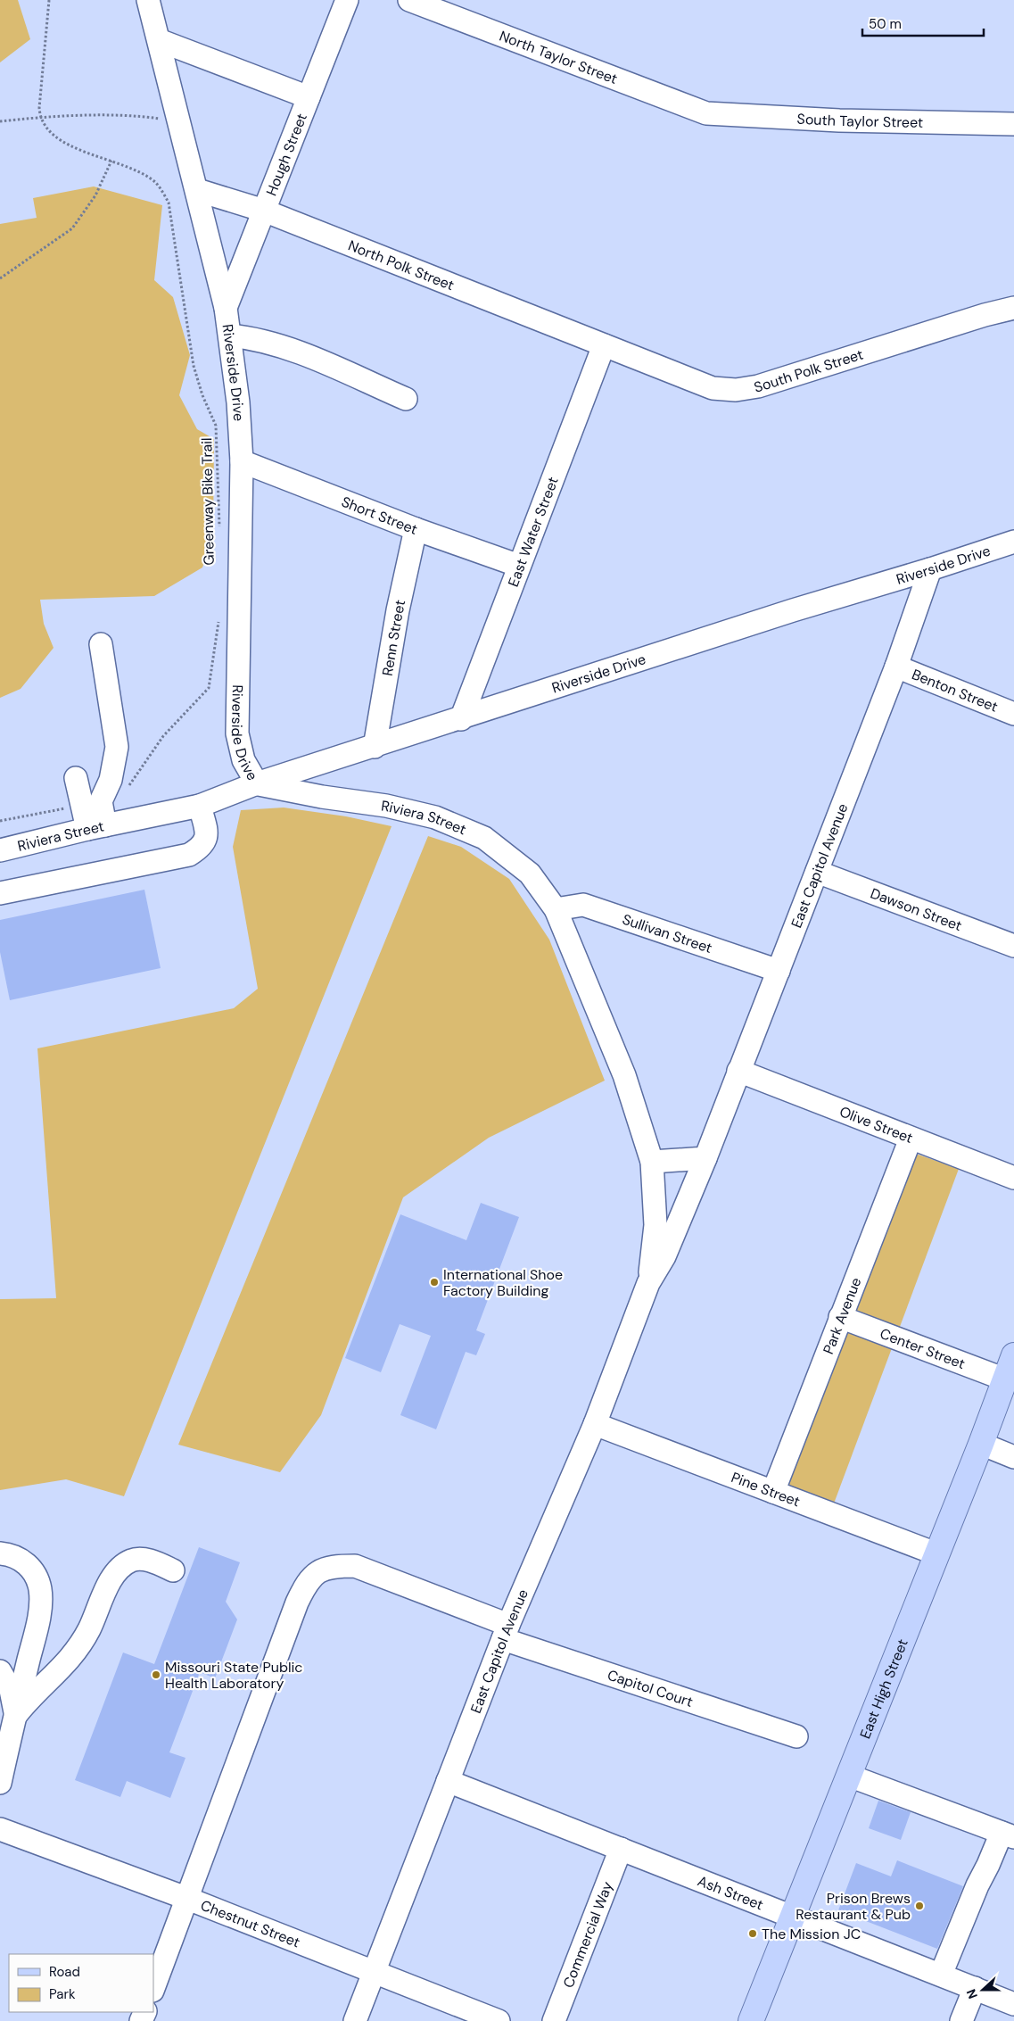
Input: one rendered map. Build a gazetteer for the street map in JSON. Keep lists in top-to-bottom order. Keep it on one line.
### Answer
{"streets":{"main road":["East High Street"],"street":["North Taylor Street","South Taylor Street","Hough Street","North Polk Street","South Polk Street","Riverside Drive","Short Street","East Water Street","Renn Street","Benton Street","Riviera Street","East Capitol Avenue","Dawson Street","Sullivan Street","Olive Street","Park Avenue","Center Street","Pine Street","Capitol Court","Ash Street","Chestnut Street","Commercial Way"],"path":["Greenway Bike Trail"]},"crossings":[["North Taylor Street","South Taylor Street"],["Hough Street","North Polk Street"],["Hough Street","Riverside Drive"],["North Polk Street","South Polk Street"],["North Polk Street","Riverside Drive"],["North Polk Street","East Water Street"],["South Polk Street","East Water Street"],["Riverside Drive","Short Street"],["Riverside Drive","East Water Street"],["Riverside Drive","Renn Street"],["Riverside Drive","Riviera Street"],["Riverside Drive","East Capitol Avenue"],["Short Street","East Water Street"],["Short Street","Renn Street"],["Benton Street","East Capitol Avenue"],["Riviera Street","East Capitol Avenue"],["Riviera Street","Sullivan Street"],["East Capitol Avenue","Dawson Street"],["East Capitol Avenue","Sullivan Street"],["East Capitol Avenue","Olive Street"],["East Capitol Avenue","Pine Street"],["East Capitol Avenue","Capitol Court"],["East Capitol Avenue","Ash Street"],["East Capitol Avenue","Chestnut Street"],["Olive Street","Park Avenue"],["Park Avenue","Center Street"],["Park Avenue","Pine Street"],["Center Street","East High Street"],["Pine Street","East High Street"],["Capitol Court","Chestnut Street"],["East High Street","Ash Street"],["Ash Street","Commercial Way"]],"places":["International Shoe Factory Building","Missouri State Public Health Laboratory","Prison Brews Restaurant & Pub","The Mission JC"],"legend":["Road","Park"],"scale_bar":"50 m","north":"left"}
